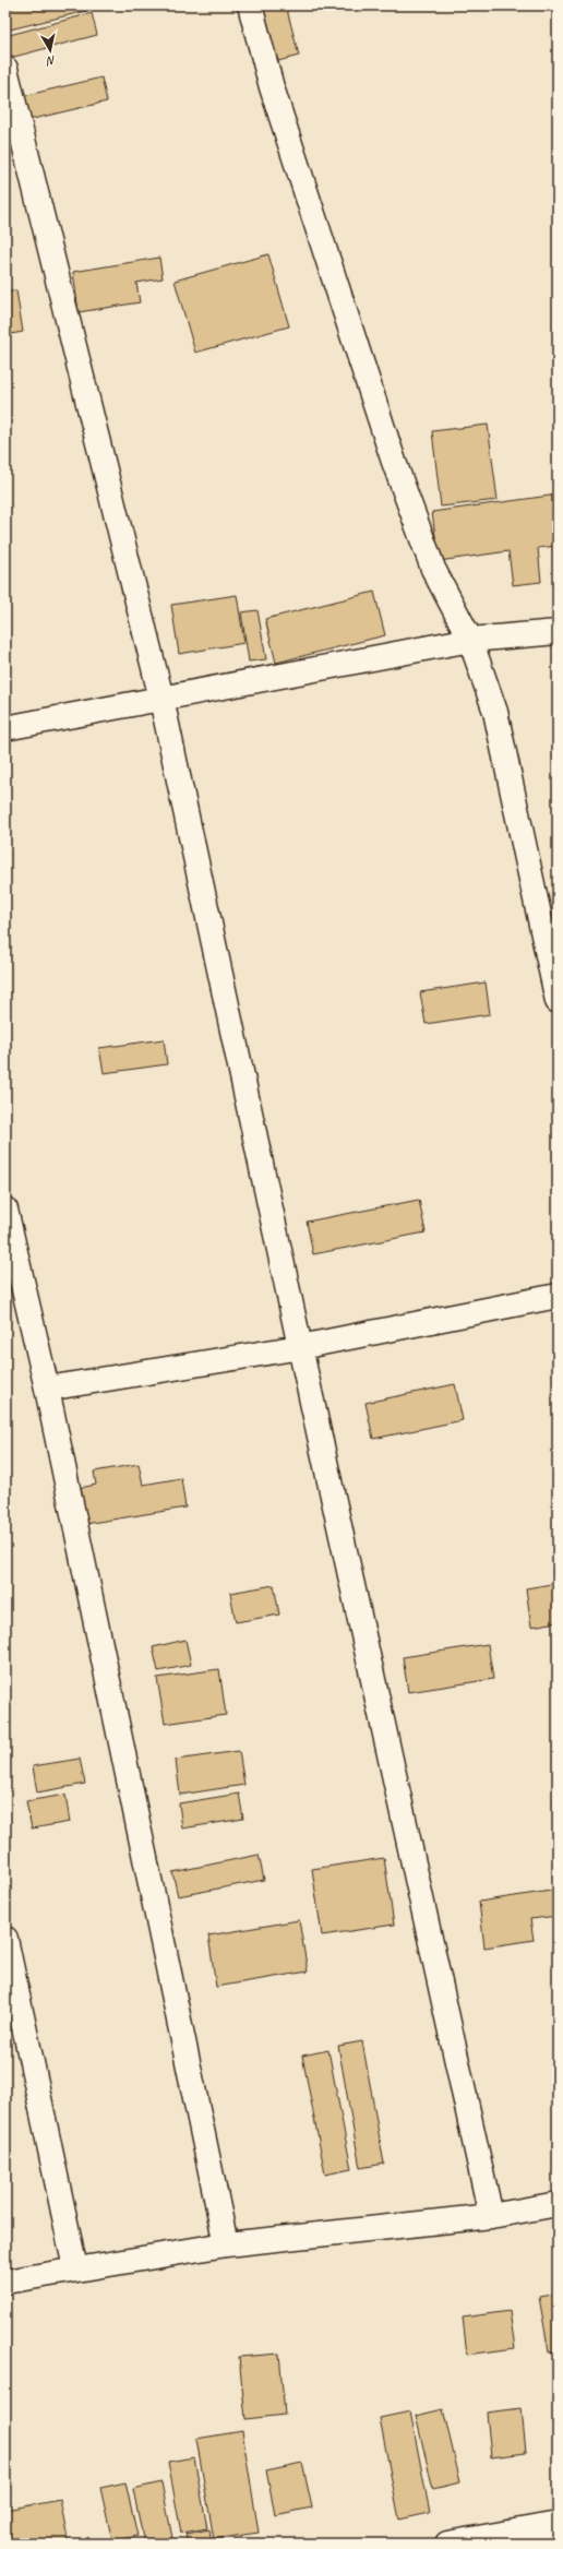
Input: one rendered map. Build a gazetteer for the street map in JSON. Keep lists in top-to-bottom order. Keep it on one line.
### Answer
{"north":"bottom"}
